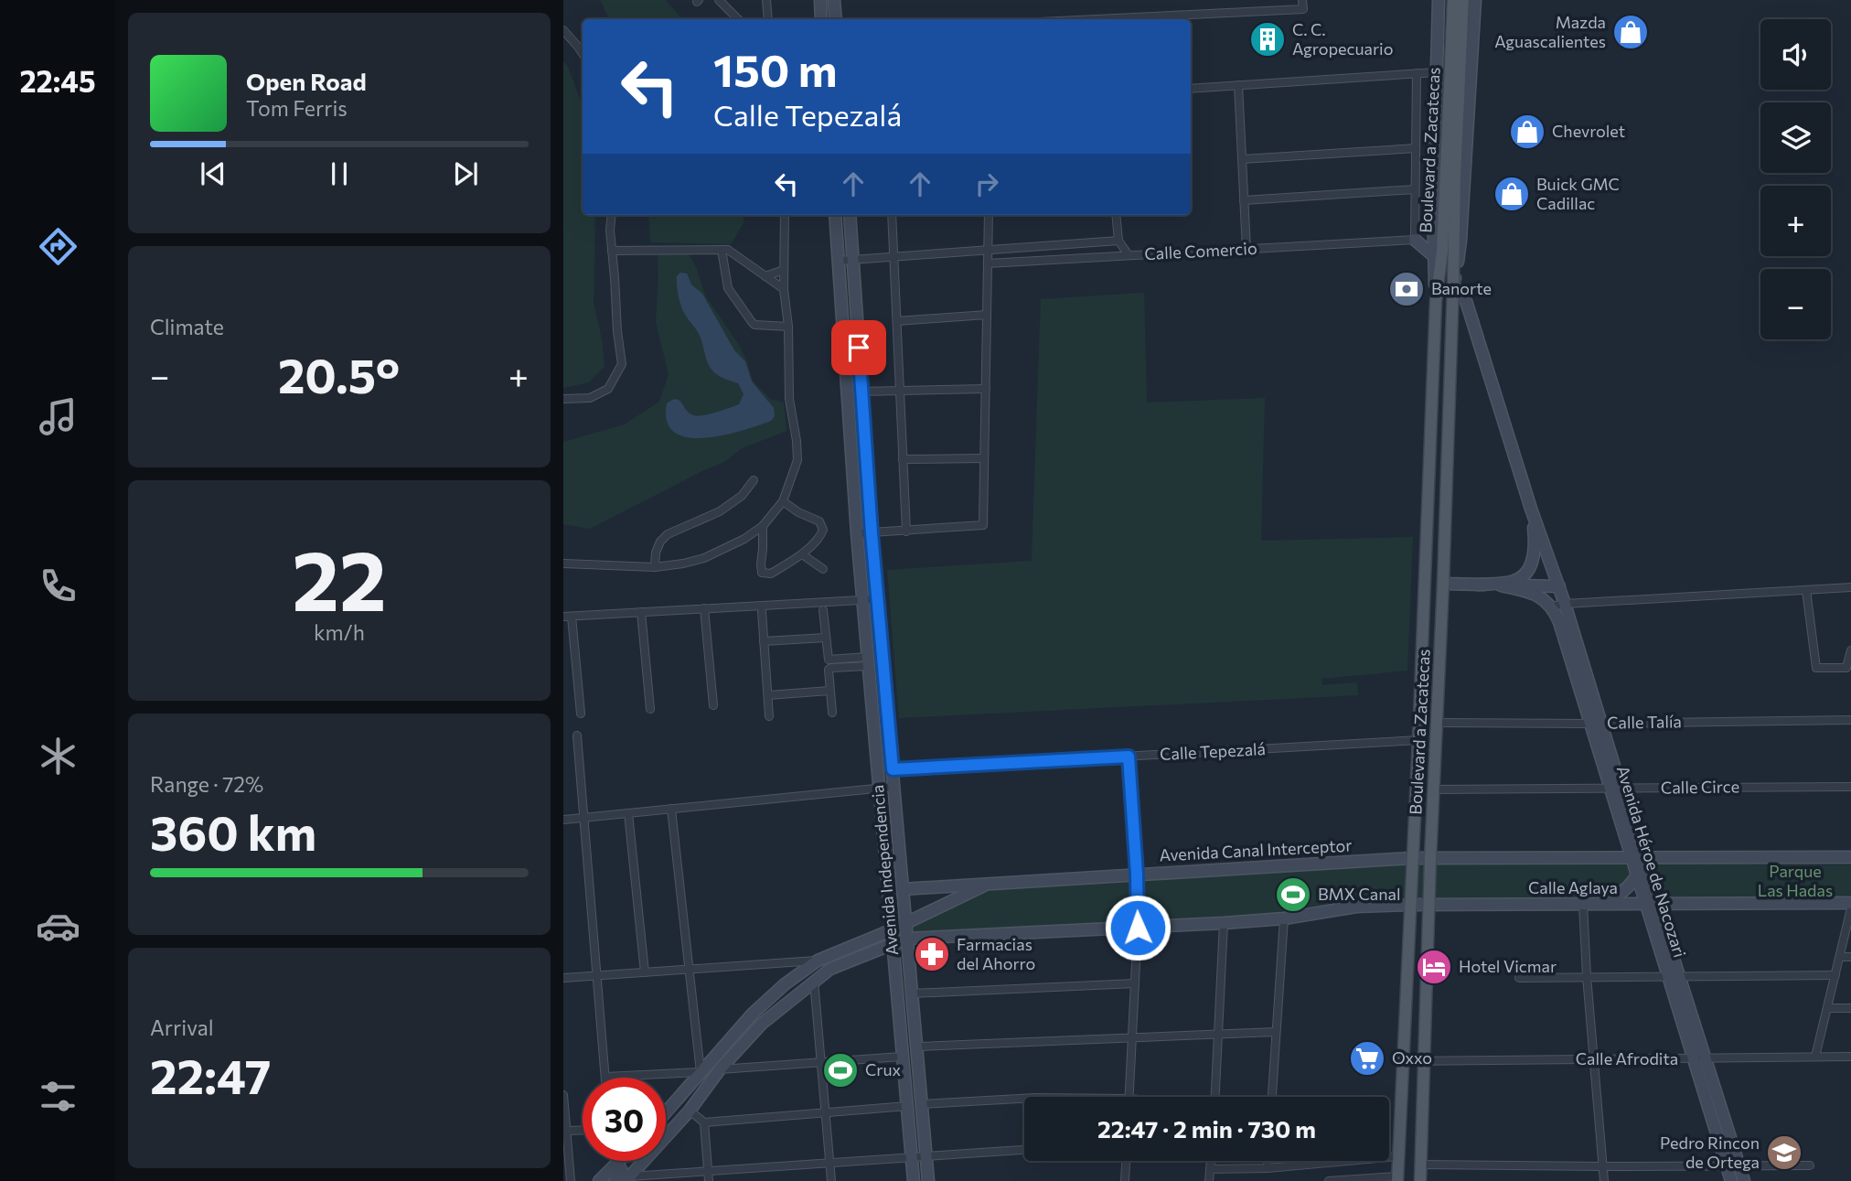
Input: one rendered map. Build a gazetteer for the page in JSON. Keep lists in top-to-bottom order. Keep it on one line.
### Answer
{"streets":{"main road":["Boulevard a Zacatecas","Avenida Canal Interceptor","Avenida Héroe de Nacozari","Avenida Independencia","Calle Aglaya"],"street":["Calle Comercio","Calle Talía","Calle Tepezalá","Calle Circe","Calle Afrodita"]},"crossings":[["Boulevard a Zacatecas","Calle Talía"],["Boulevard a Zacatecas","Calle Tepezalá"],["Boulevard a Zacatecas","Calle Circe"],["Boulevard a Zacatecas","Avenida Canal Interceptor"],["Boulevard a Zacatecas","Avenida Héroe de Nacozari"],["Boulevard a Zacatecas","Calle Aglaya"],["Boulevard a Zacatecas","Calle Afrodita"],["Calle Talía","Avenida Héroe de Nacozari"],["Calle Tepezalá","Avenida Independencia"],["Calle Circe","Avenida Héroe de Nacozari"],["Avenida Canal Interceptor","Avenida Independencia"],["Avenida Canal Interceptor","Calle Aglaya"],["Avenida Héroe de Nacozari","Calle Aglaya"],["Avenida Héroe de Nacozari","Calle Afrodita"]],"parks":["Parque Las Hadas"],"places":{"shop":["Mazda Aguascalientes","Chevrolet","Buick GMC Cadillac"],"building":["C. C. Agropecuario"],"bank":["Banorte"],"sports":["BMX Canal","Crux"],"pharmacy":["Farmacias del Ahorro"],"hotel":["Hotel Vicmar"],"supermarket":["Oxxo"],"school or university":["Pedro Rincon de Ortega"]},"page":{"tabs":"22:45","map_buttons":["+","−"],"turn":["150 m","Calle Tepezalá"],"song":["Open Road","Tom Ferris"],"tile":["Climate",["22","km/h"],["Range · 72%","360 km"],["Arrival","22:47"]],"heat":["−","20.5°","+"],"limit":"30","trip":"22:47 · 2 min · 730 m"}}
